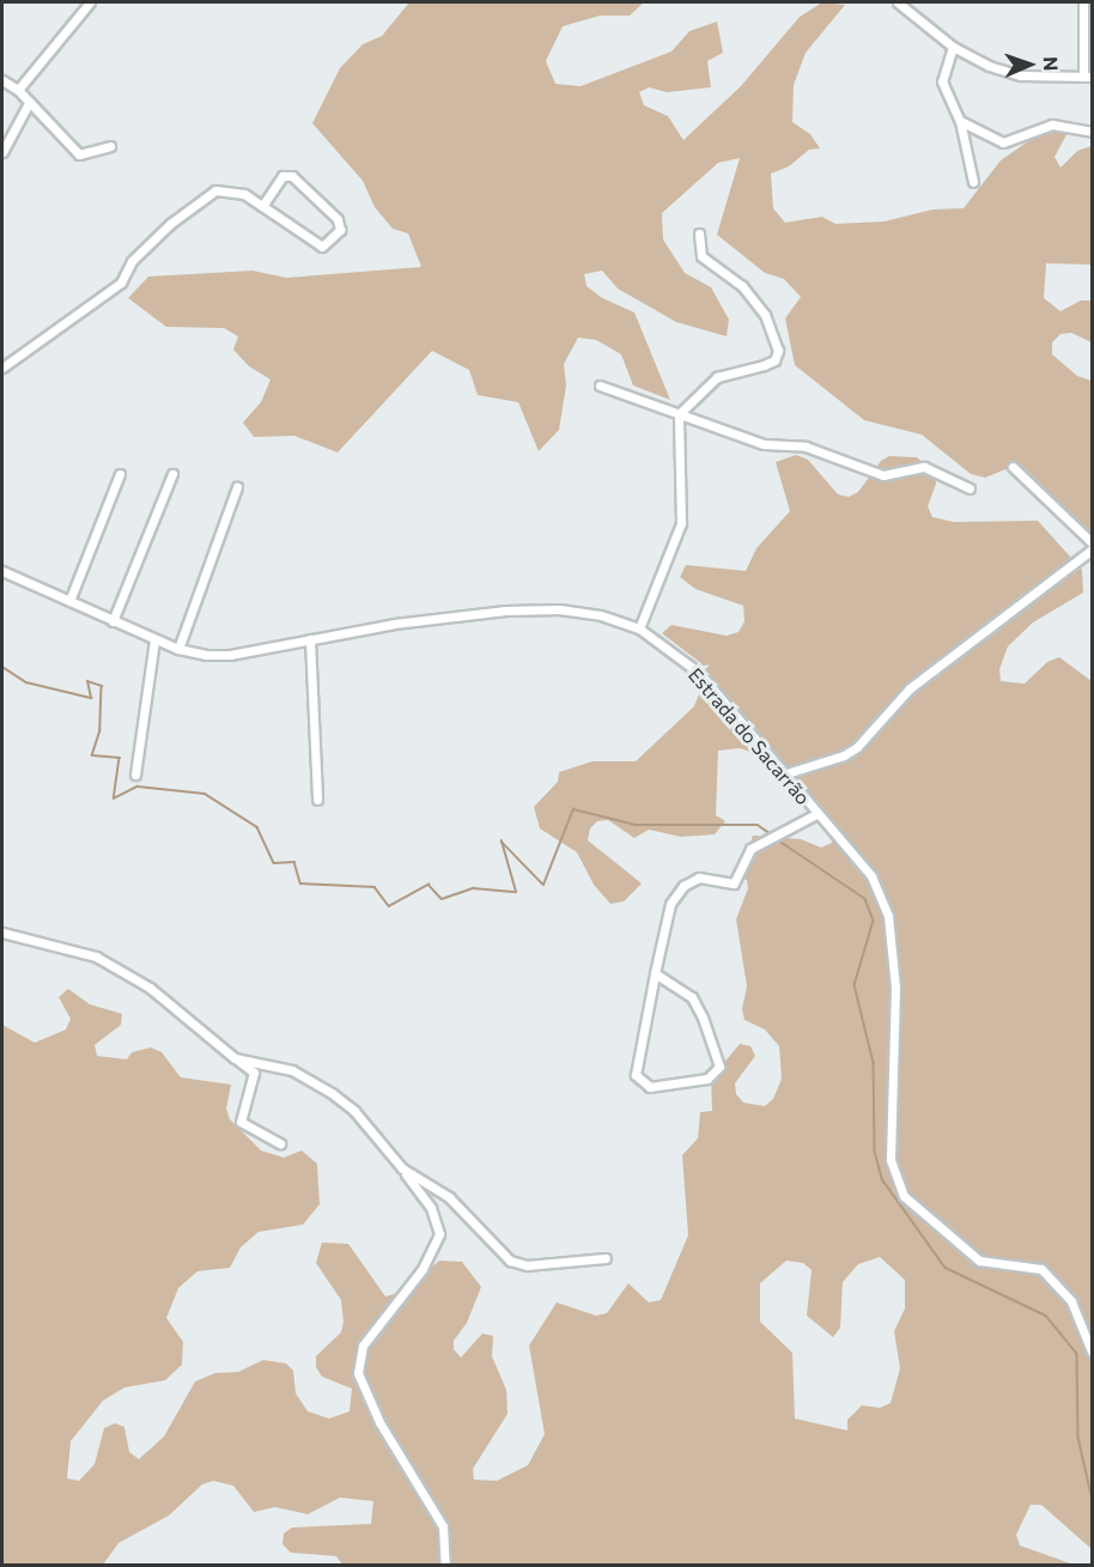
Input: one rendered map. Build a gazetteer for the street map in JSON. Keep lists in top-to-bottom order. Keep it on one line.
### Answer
{"streets":{"street":["Estrada do Sacarrão"]},"north":"right"}
